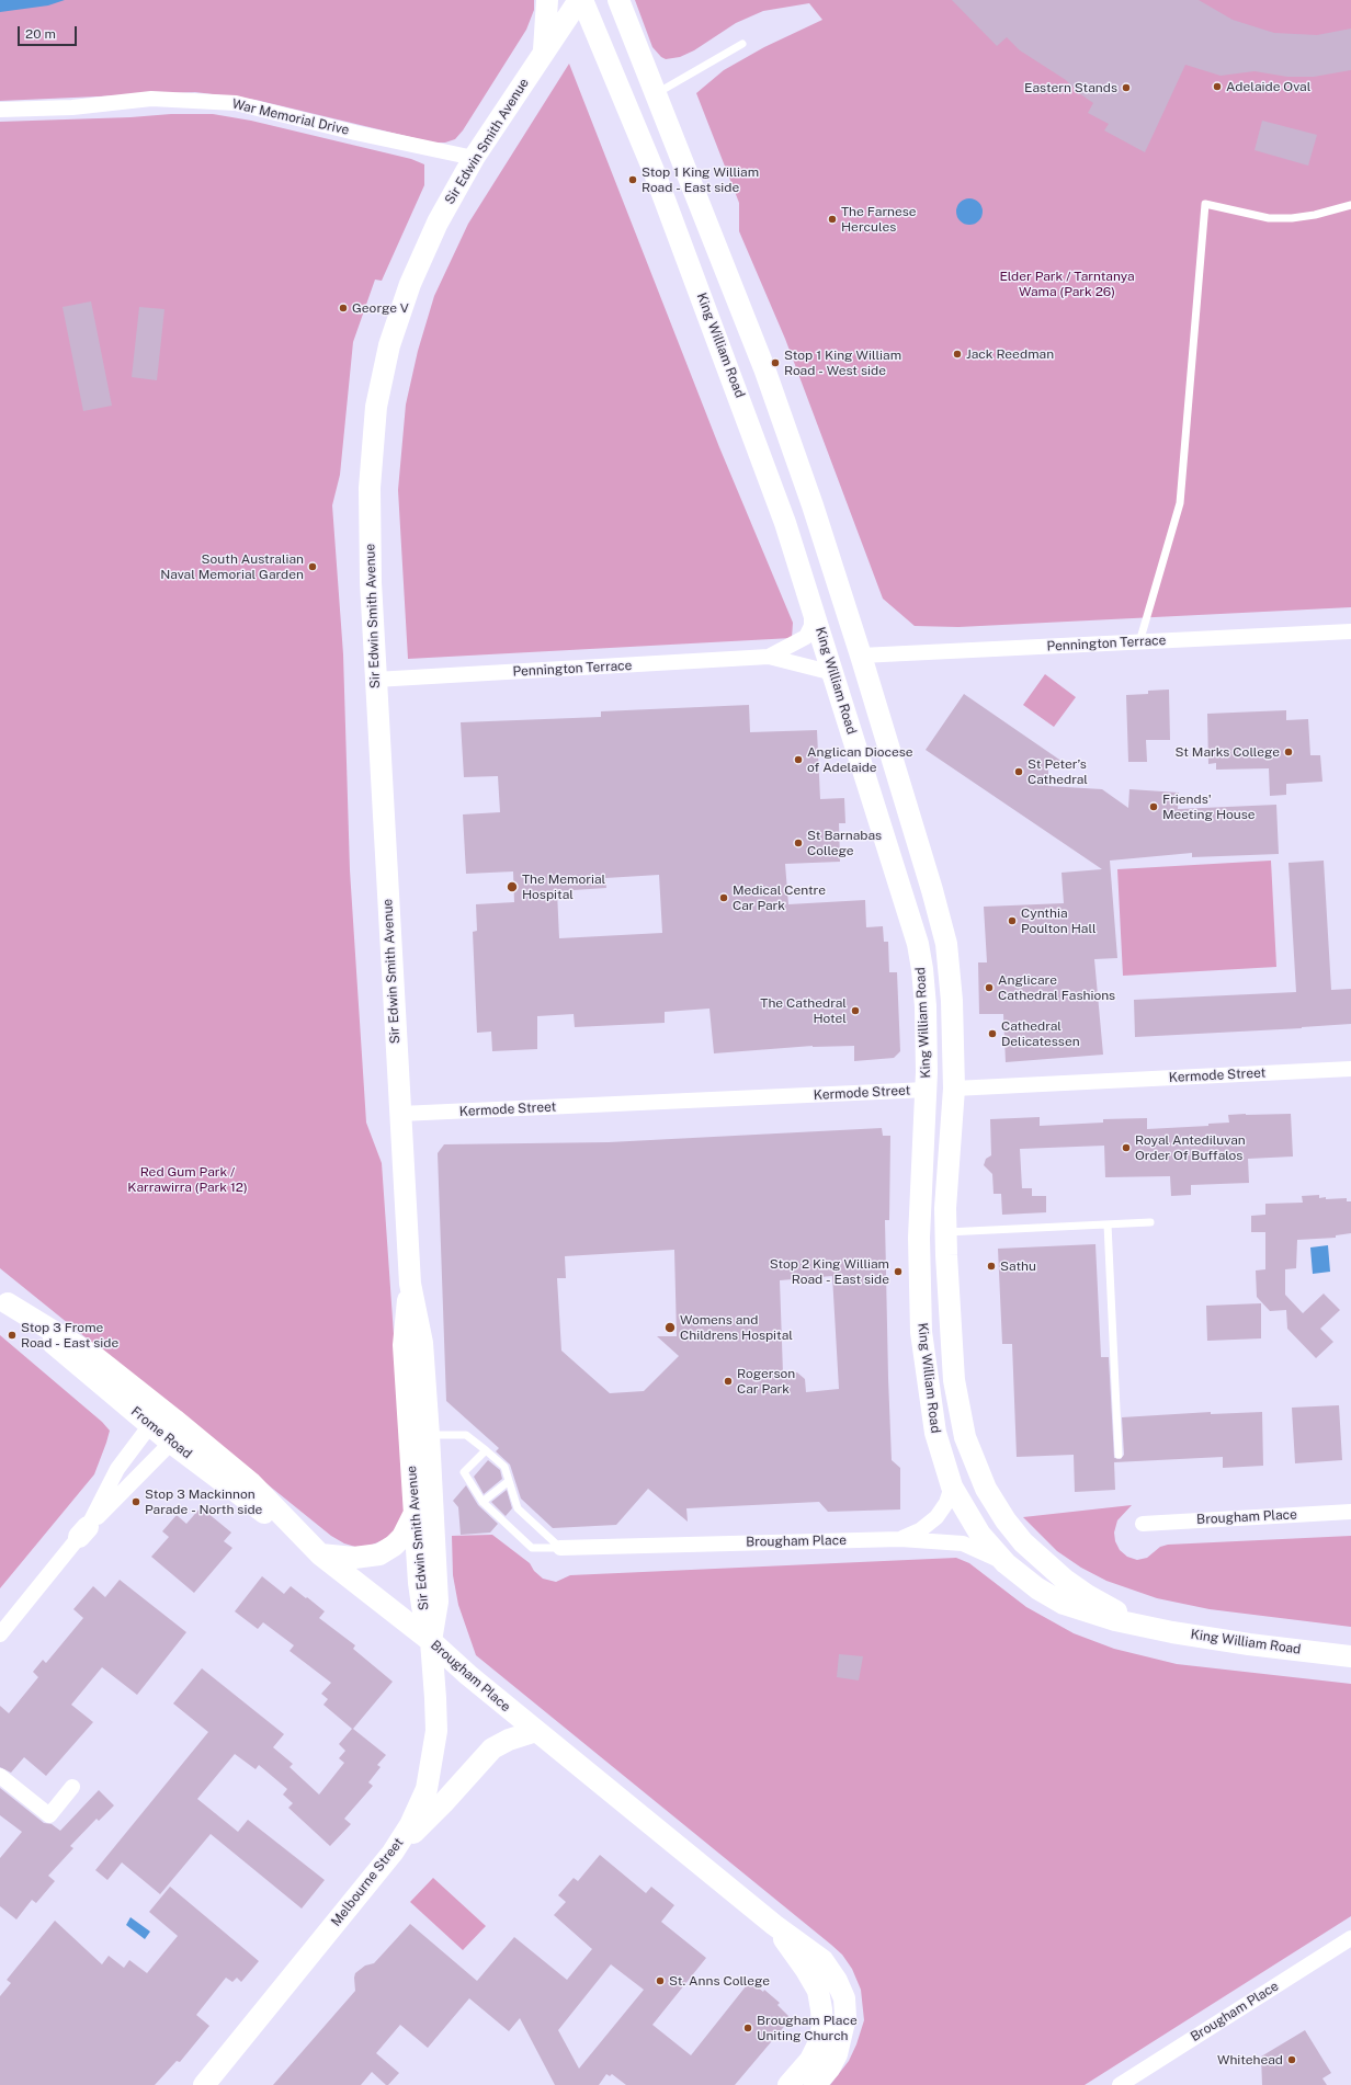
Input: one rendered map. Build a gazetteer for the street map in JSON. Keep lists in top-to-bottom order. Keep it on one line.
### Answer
{"streets":{"main road":["Sir Edwin Smith Avenue","King William Road","Kermode Street","Frome Road","Brougham Place","Melbourne Street"],"street":["War Memorial Drive","Pennington Terrace"]},"crossings":[["War Memorial Drive","Sir Edwin Smith Avenue"],["Sir Edwin Smith Avenue","Pennington Terrace"],["Sir Edwin Smith Avenue","Kermode Street"],["Sir Edwin Smith Avenue","Brougham Place"],["Sir Edwin Smith Avenue","Melbourne Street"],["King William Road","Pennington Terrace"],["King William Road","Kermode Street"],["King William Road","Brougham Place"],["Frome Road","Brougham Place"],["Brougham Place","Melbourne Street"]],"parks":["Elder Park / Tarntanya Wama (Park 26)","Red Gum Park / Karrawirra (Park 12)"],"places":["Adelaide Oval","Eastern Stands","Stop 1 King William Road - East side","The Farnese Hercules","George V","Jack Reedman","Stop 1 King William Road - West side","South Australian Naval Memorial Garden","St Marks College","Anglican Diocese of Adelaide","St Peter’s Cathedral","Friends' Meeting House","St Barnabas College","The Memorial Hospital","Medical Centre Car Park","Cynthia Poulton Hall","Anglicare Cathedral Fashions","The Cathedral Hotel","Cathedral Delicatessen","Royal Antediluvan Order Of Buffalos","Sathu","Stop 2 King William Road - East side","Womens and Childrens Hospital","Stop 3 Frome Road - East side","Rogerson Car Park","Stop 3 Mackinnon Parade - North side","St. Anns College","Brougham Place Uniting Church","Whitehead"],"scale_bar":"20 m"}
